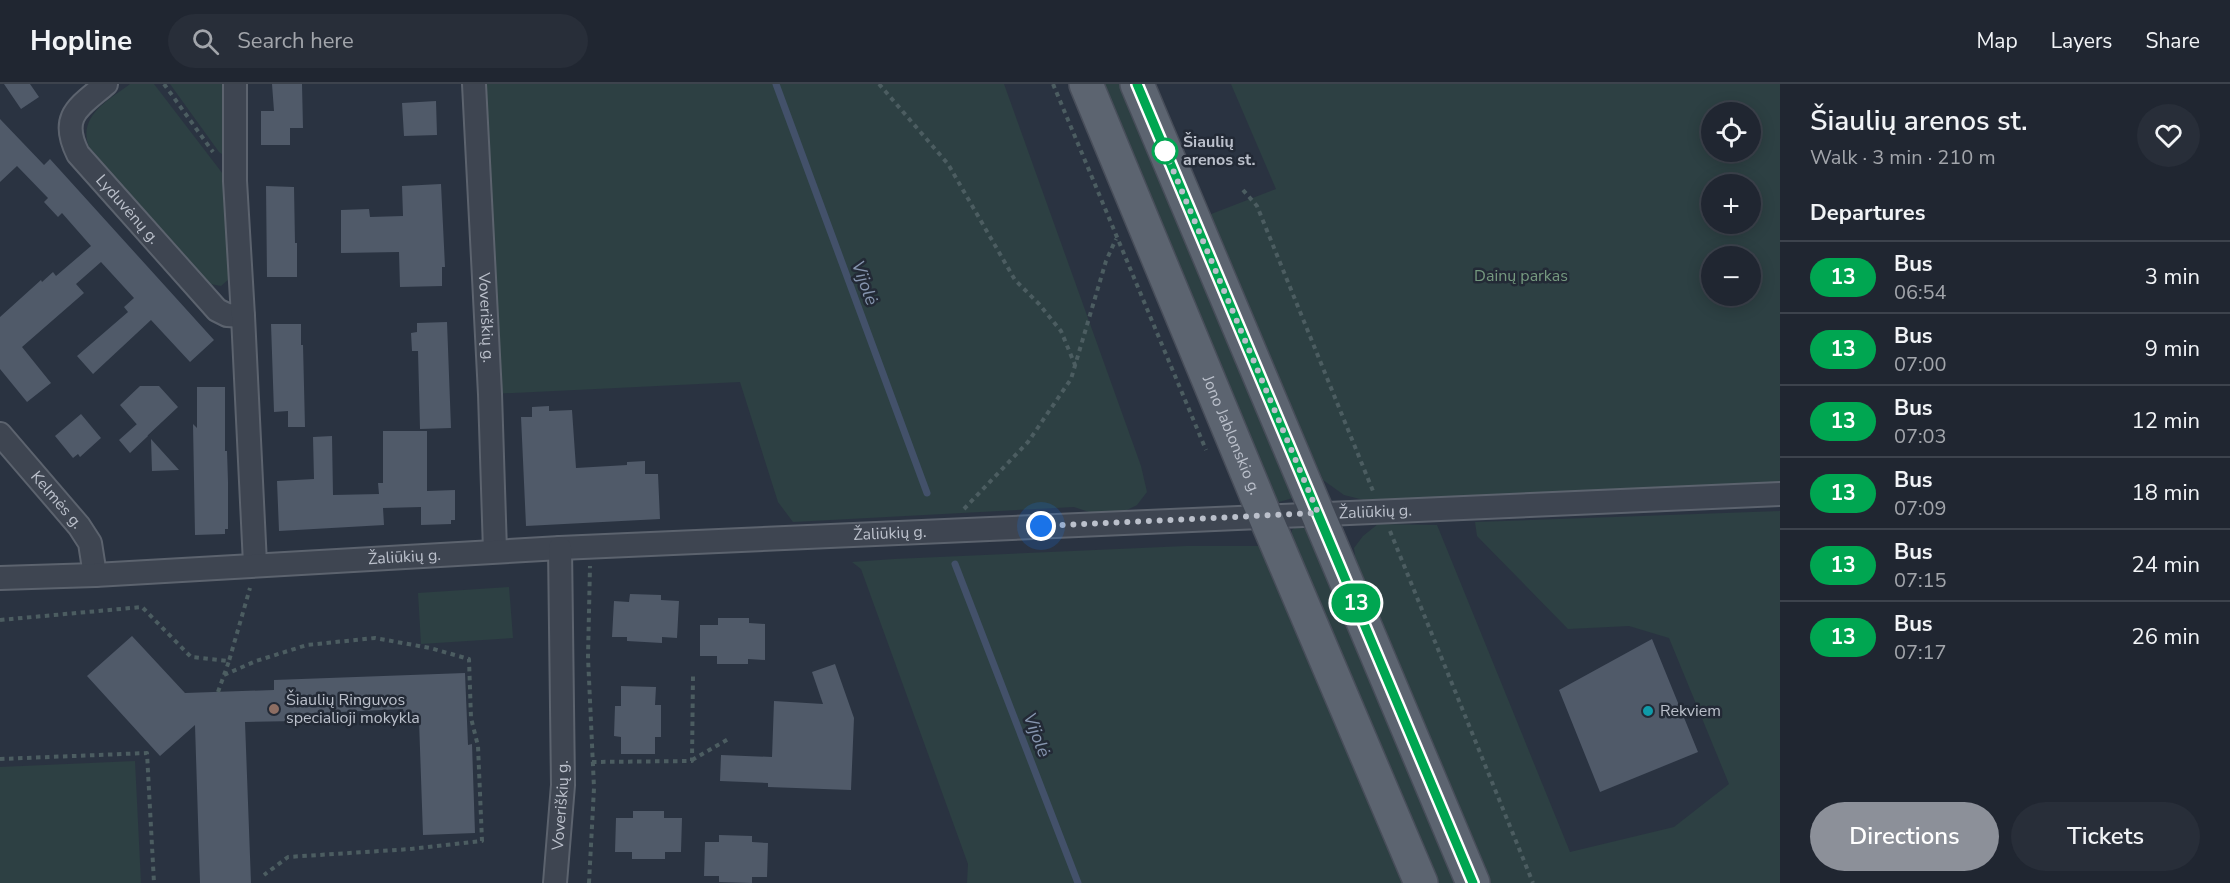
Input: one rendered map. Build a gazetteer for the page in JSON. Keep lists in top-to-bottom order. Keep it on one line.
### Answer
{"streets":{"main road":["Jono Jablonskio g."],"street":["Lyduvėnų g.","Voveriškių g.","Kelmės g.","Žaliūkių g."]},"crossings":[["Voveriškių g.","Žaliūkių g."],["Jono Jablonskio g.","Žaliūkių g."],["Kelmės g.","Žaliūkių g."]],"water":["Vijolė"],"parks":["Dainų parkas"],"places":["Šiaulių arenos st.","Šiaulių Ringuvos specialioji mokykla","Rekviem"],"lines":["bus line 13"],"page":{"header":"Hopline","search":"Search here","nav":["Map","Layers","Share"],"on_map":"13","heading":[["Šiaulių arenos st.","Walk · 3 min · 210 m"],"Departures"],"map_buttons":["+","−"],"list":[{"mark":"13","name":"Bus","note":"06:54","value":"3 min"},{"mark":"13","name":"Bus","note":"07:00","value":"9 min"},{"mark":"13","name":"Bus","note":"07:03","value":"12 min"},{"mark":"13","name":"Bus","note":"07:09","value":"18 min"},{"mark":"13","name":"Bus","note":"07:15","value":"24 min"},{"mark":"13","name":"Bus","note":"07:17","value":"26 min"}],"buttons":["Directions","Tickets"]}}
